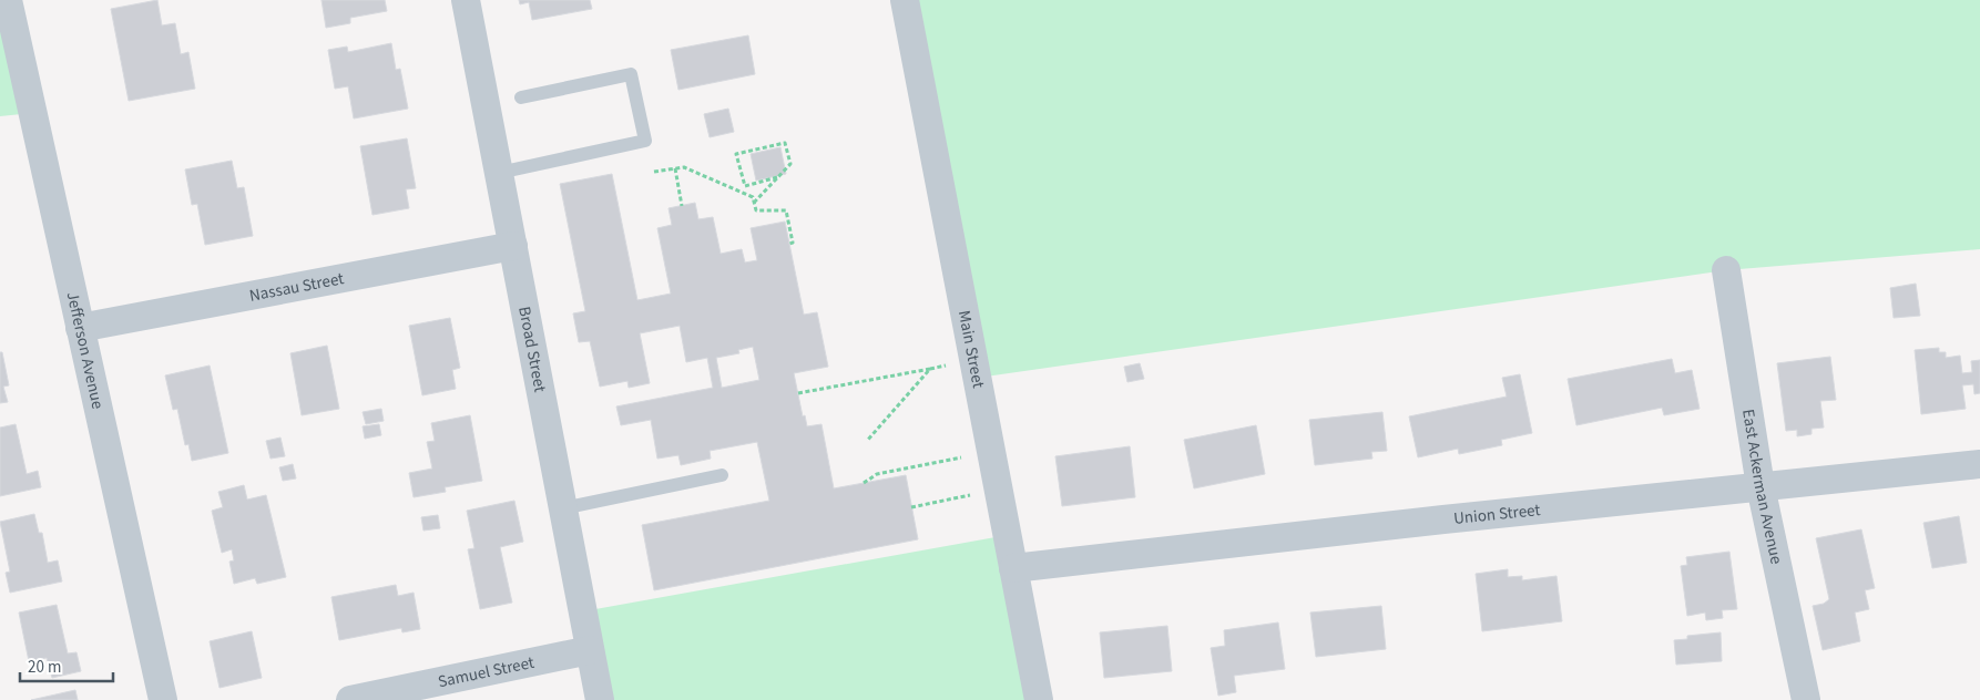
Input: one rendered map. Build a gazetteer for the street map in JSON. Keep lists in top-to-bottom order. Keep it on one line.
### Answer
{"streets":{"street":["Nassau Street","Jefferson Avenue","Broad Street","Main Street","East Ackerman Avenue","Union Street","Samuel Street"]},"crossings":[["Nassau Street","Jefferson Avenue"],["Nassau Street","Broad Street"],["Broad Street","Samuel Street"],["Main Street","Union Street"],["East Ackerman Avenue","Union Street"]],"scale_bar":"20 m"}
